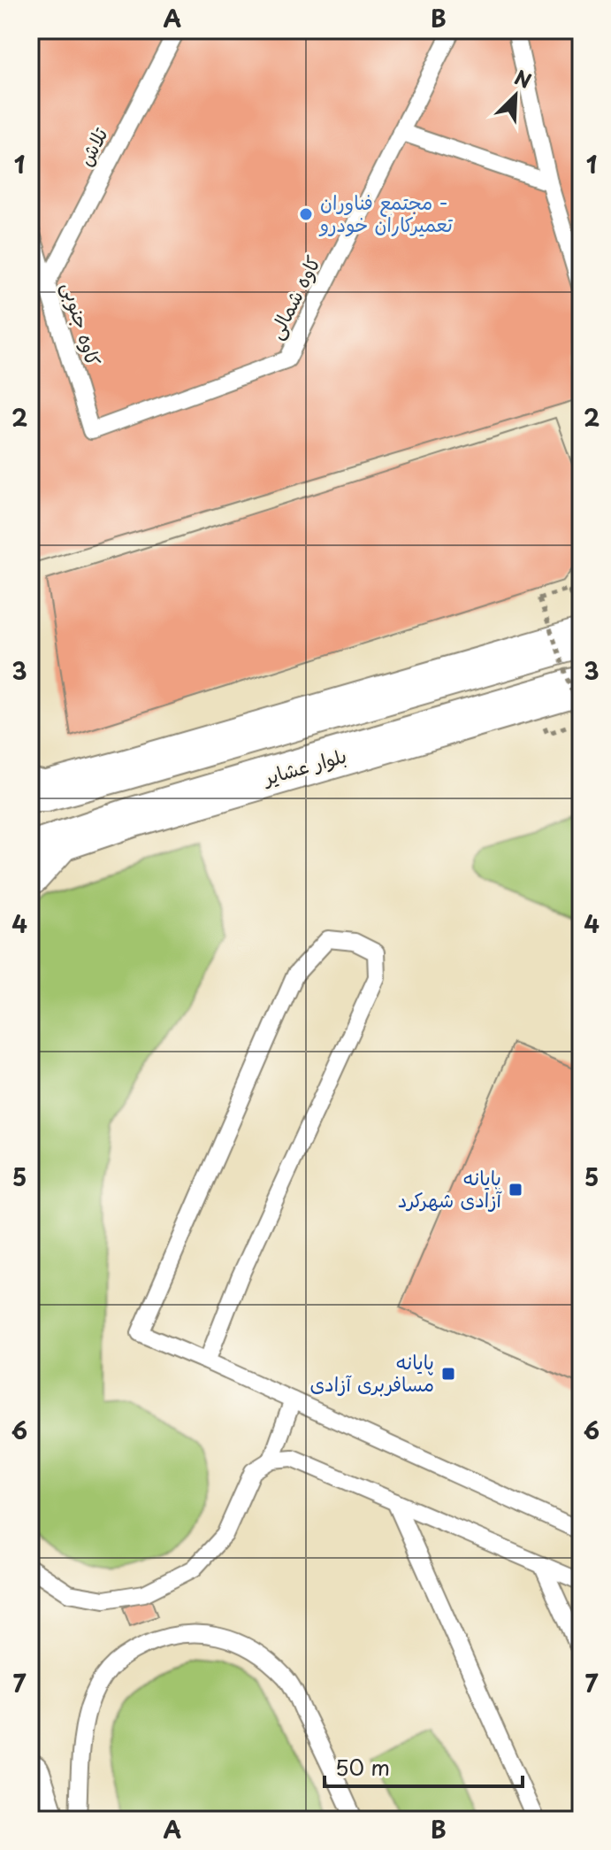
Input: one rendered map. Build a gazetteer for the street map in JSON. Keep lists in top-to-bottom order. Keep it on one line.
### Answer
{"streets":{"main road":["بلوار عشایر"],"lane":["تلاش","کاوه شمالی","کاوه جنوبی"]},"crossings":[["تلاش","کاوه جنوبی"],["کاوه شمالی","کاوه جنوبی"]],"places":{"other":["مجتمع فناوران - تعمیرکاران خودرو"],"transit":["پایانه آزادی شهرکرد","پایانه مسافربری آزادی"]},"scale_bar":"50 m","north":"top right","grid":{"columns":["A","B"],"rows":["1","2","3","4","5","6","7"]}}
